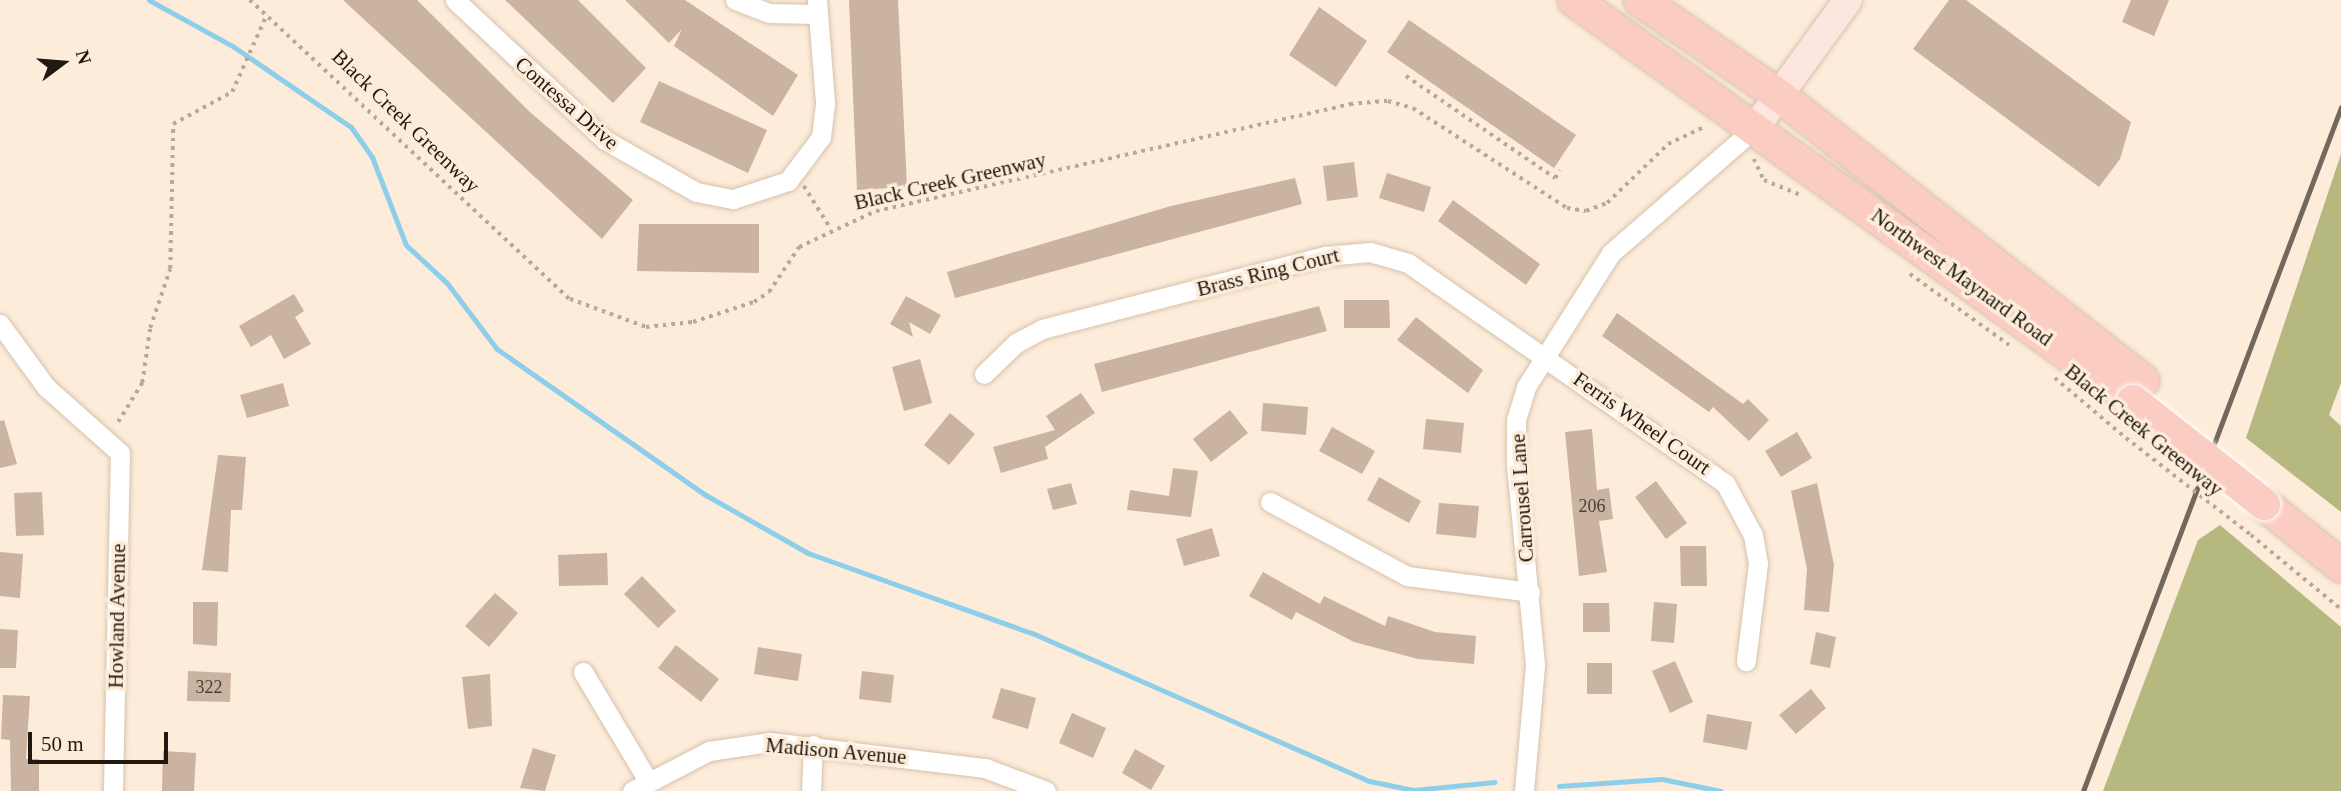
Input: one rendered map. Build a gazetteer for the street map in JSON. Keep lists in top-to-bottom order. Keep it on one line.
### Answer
{"streets":{"main road":["Northwest Maynard Road"],"street":["Contessa Drive","Brass Ring Court","Ferris Wheel Court","Carrousel Lane","Howland Avenue","Madison Avenue"],"path":["Black Creek Greenway"]},"crossings":[["Brass Ring Court","Ferris Wheel Court"],["Brass Ring Court","Carrousel Lane"],["Northwest Maynard Road","Carrousel Lane"],["Ferris Wheel Court","Carrousel Lane"]],"house_numbers":["206","322"],"scale_bar":"50 m","north":"right"}
